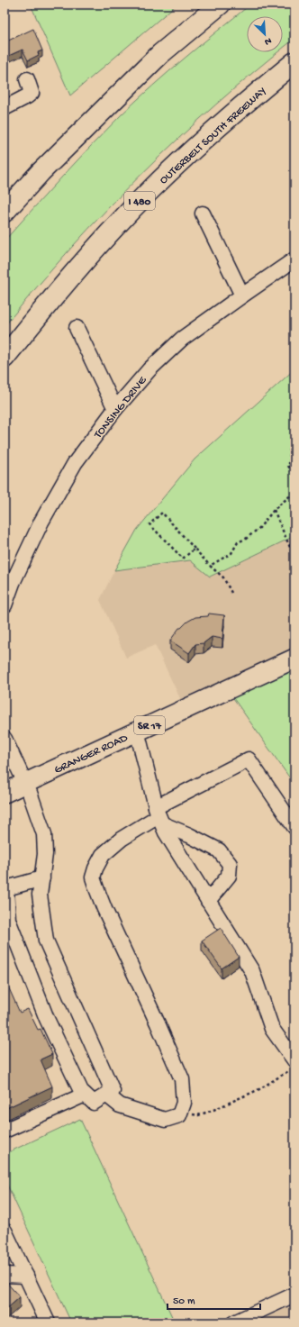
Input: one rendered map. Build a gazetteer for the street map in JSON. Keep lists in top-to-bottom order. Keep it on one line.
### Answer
{"streets":{"highway":["OUTERBELT SOUTH FREEWAY","I 480"],"main road":["SR 17","GRANGER ROAD"],"street":["TONSING DRIVE"]},"scale_bar":"50 m","north":"bottom right"}
